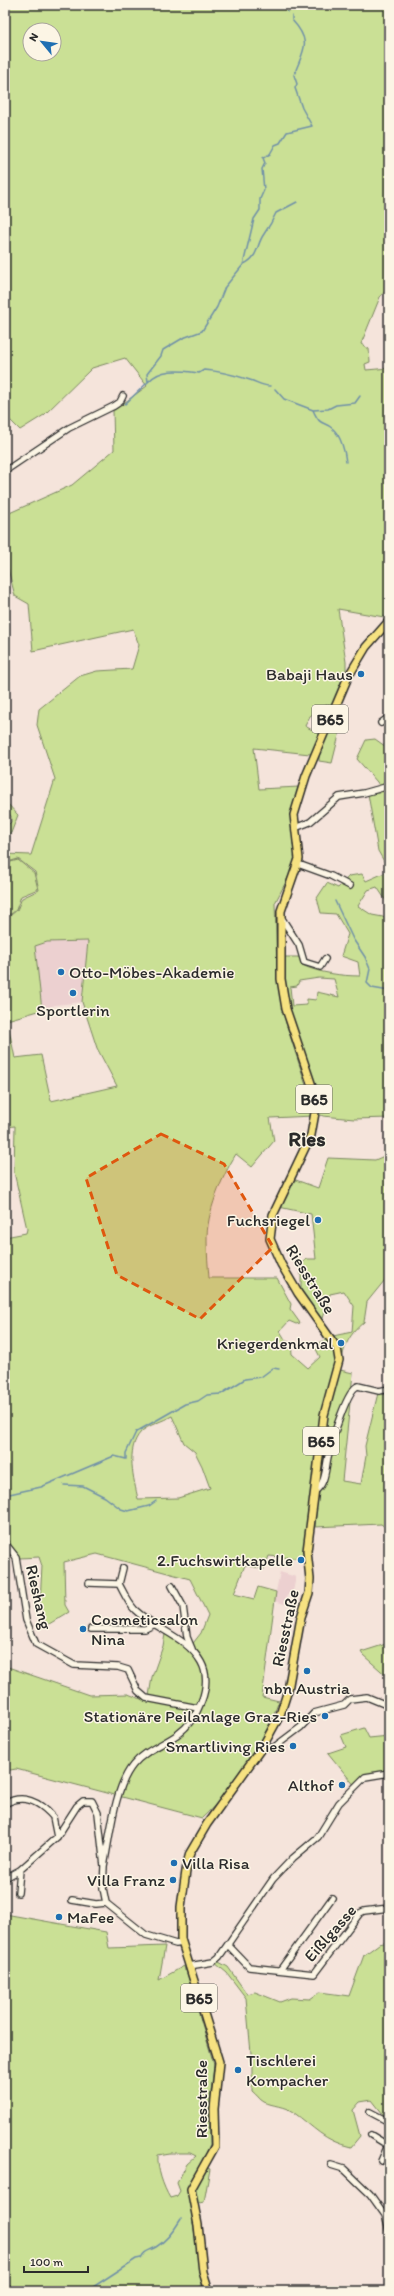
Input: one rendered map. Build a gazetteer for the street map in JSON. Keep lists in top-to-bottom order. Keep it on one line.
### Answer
{"streets":{"main road":["B65","Riesstraße"],"street":["Rieshang","Eißlgasse"]},"districts":["Ries"],"places":["Babaji Haus","Otto-Möbes-Akademie","Sportlerin","Fuchsriegel","Kriegerdenkmal","2.Fuchswirtkapelle","Cosmeticsalon Nina","nbn Austria","Stationäre Peilanlage Graz-Ries","Smartliving Ries","Althof","Villa Risa","Villa Franz","MaFee","Tischlerei Kompacher"],"scale_bar":"100 m","north":"top left"}
